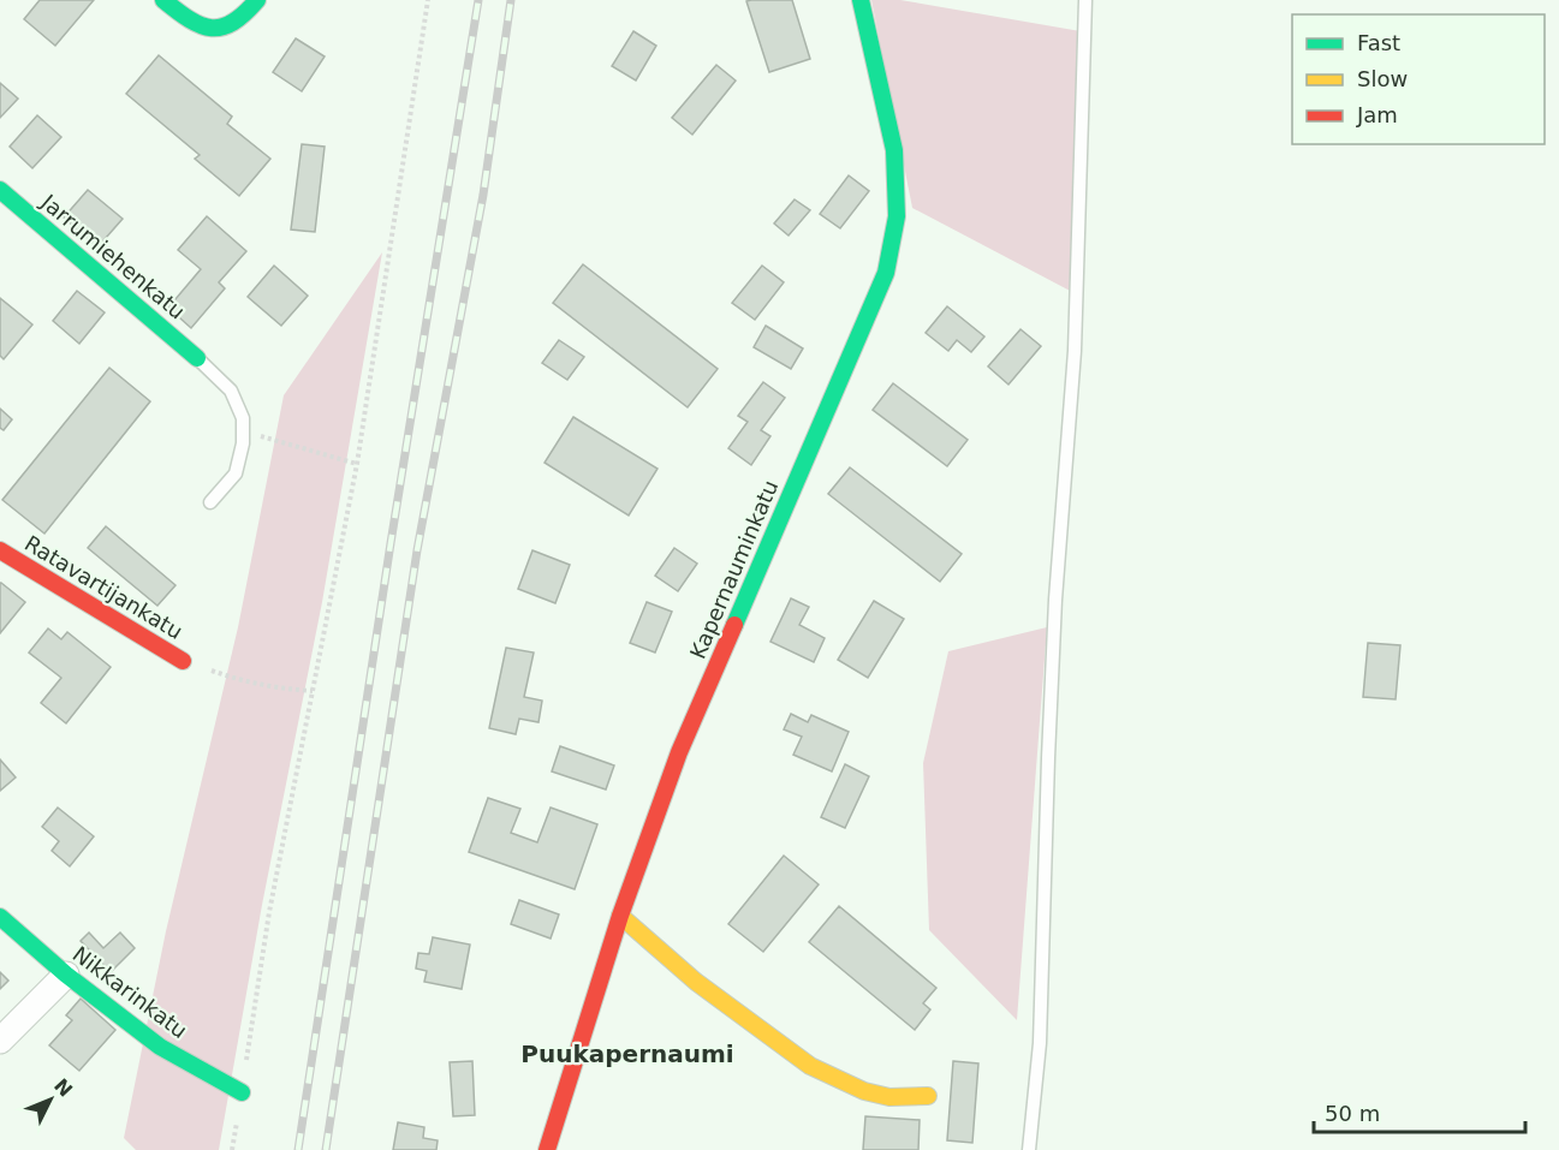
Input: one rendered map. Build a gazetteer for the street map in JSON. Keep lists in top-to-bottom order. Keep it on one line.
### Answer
{"streets":{"street":["Jarrumiehenkatu","Kapernauminkatu","Ratavartijankatu","Nikkarinkatu"]},"districts":["Puukapernaumi"],"legend":["Fast","Slow","Jam"],"scale_bar":"50 m","north":"top right"}
